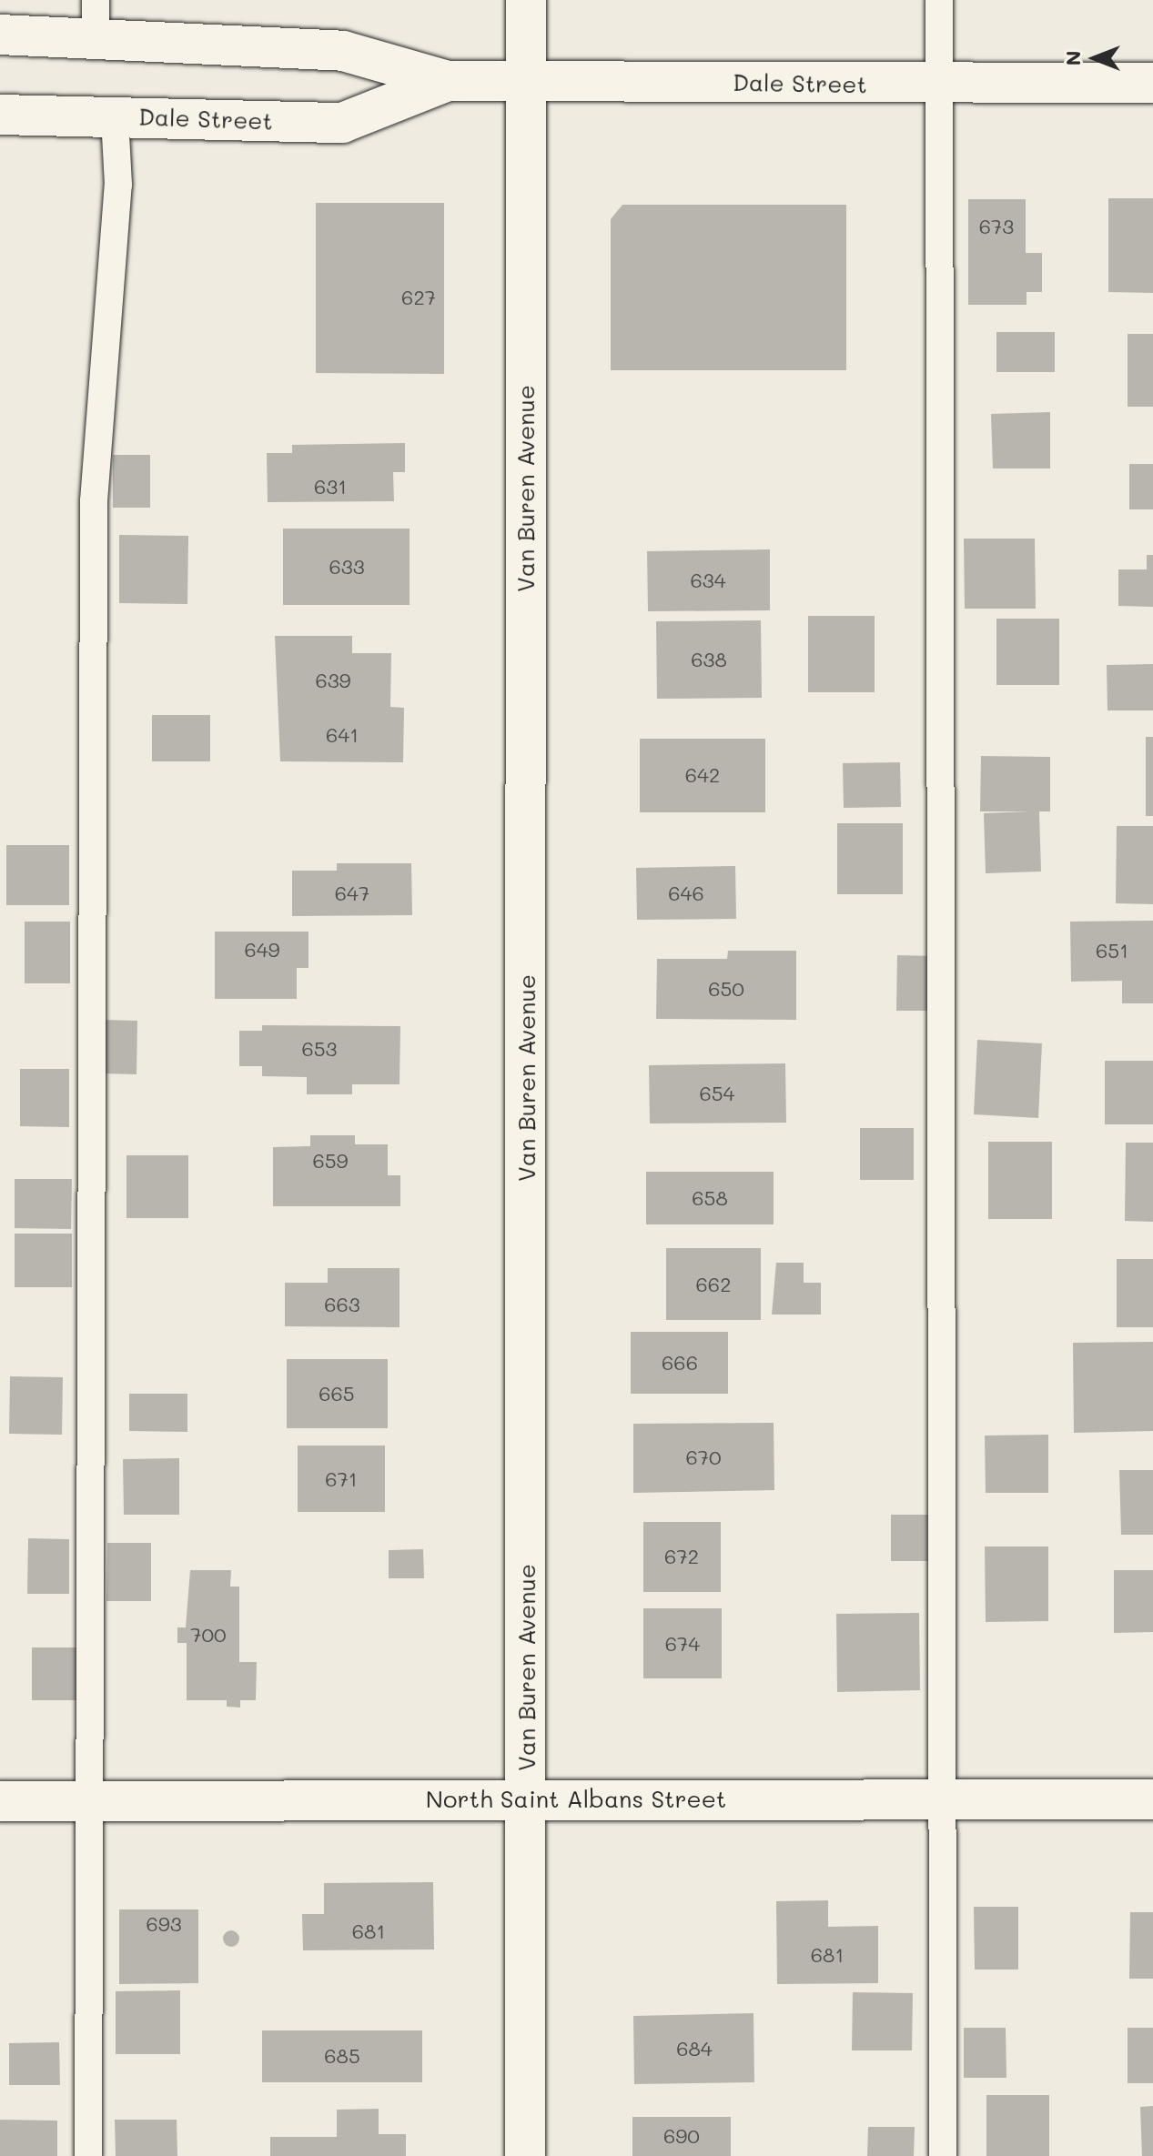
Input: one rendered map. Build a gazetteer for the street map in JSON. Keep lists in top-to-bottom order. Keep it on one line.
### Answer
{"streets":{"street":["Dale Street","Van Buren Avenue","North Saint Albans Street"]},"crossings":[["Dale Street","Van Buren Avenue"],["Van Buren Avenue","North Saint Albans Street"]],"house_numbers":["673","627","631","633","634","638","639","641","642","647","646","649","651","650","653","654","659","658","662","663","666","665","670","671","672","700","674","693","681","681","684","685","690"],"north":"left"}
